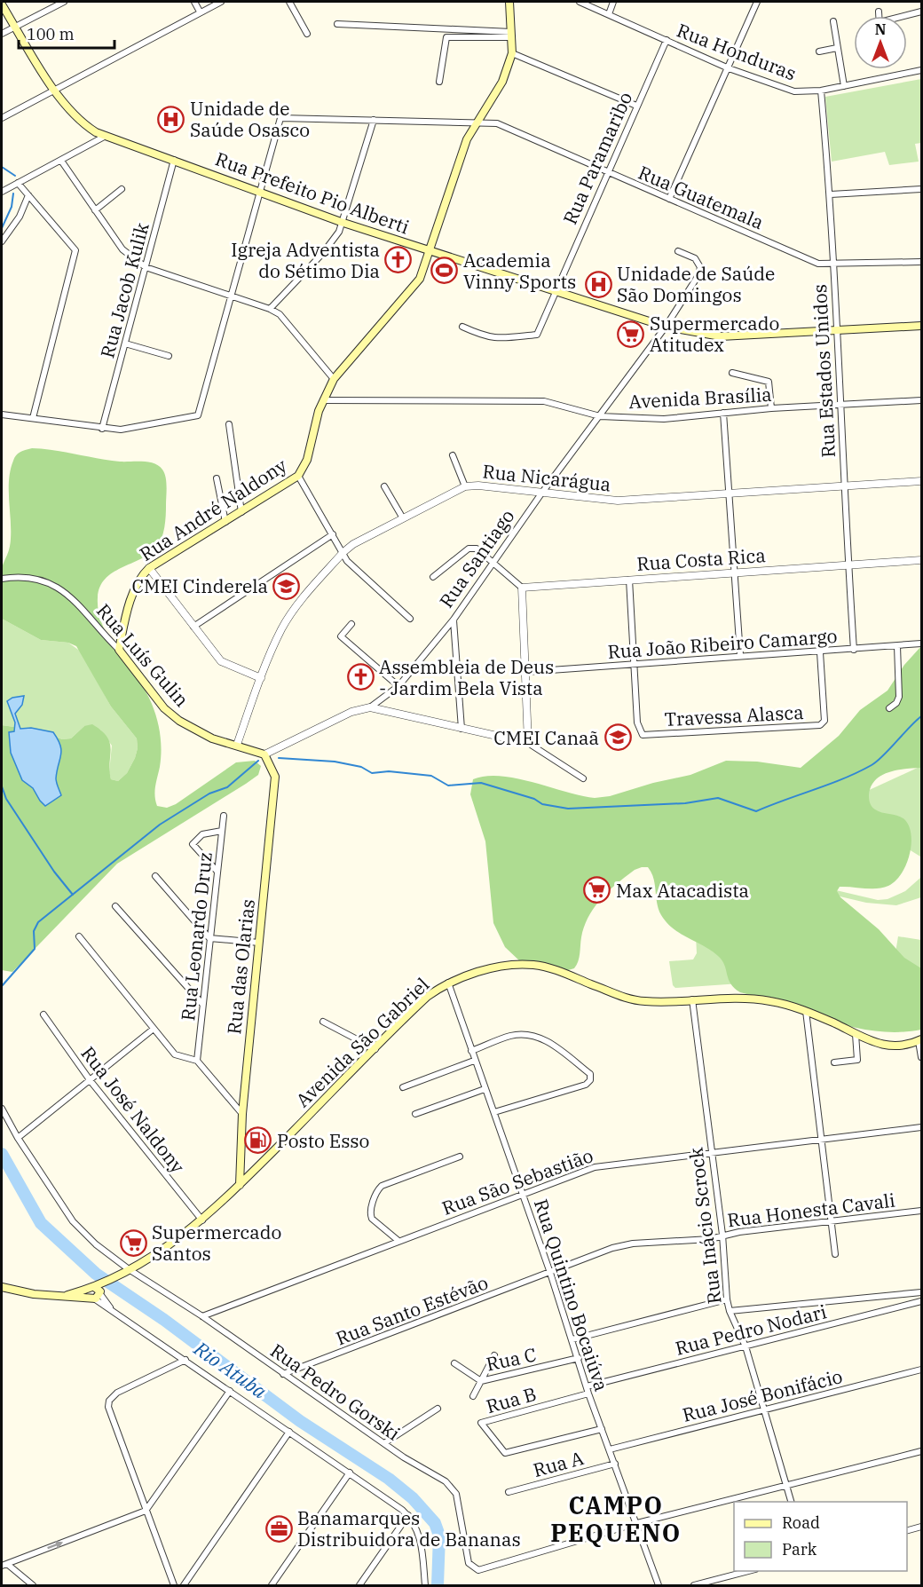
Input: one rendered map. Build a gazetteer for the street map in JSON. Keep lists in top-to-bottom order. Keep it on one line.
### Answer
{"streets":{"main road":["Rua Prefeito Pio Alberti","Rua André Naldony","Rua Luís Gulin","Rua das Olarias","Avenida São Gabriel"],"street":["Rua Honduras","Rua Paramaribo","Rua Guatemala","Rua Jacob Kulik","Rua Estados Unidos","Avenida Brasília","Rua Nicarágua","Rua Santiago","Rua Costa Rica","Rua João Ribeiro Camargo","Travessa Alasca","Rua Leonardo Druz","Rua José Naldony","Rua São Sebastião","Rua Honesta Cavali","Rua Inácio Scrock","Rua Quintino Bocaiúva","Rua Santo Estévão","Rua Pedro Nodari","Rua C","Rua Pedro Gorski","Rua José Bonifácio","Rua B","Rua A"]},"crossings":[["Rua Honduras","Rua Paramaribo"],["Rua Honduras","Rua Estados Unidos"],["Rua Paramaribo","Rua Prefeito Pio Alberti"],["Rua Paramaribo","Rua Guatemala"],["Rua Prefeito Pio Alberti","Rua Guatemala"],["Rua Prefeito Pio Alberti","Rua Jacob Kulik"],["Rua Prefeito Pio Alberti","Rua Estados Unidos"],["Rua Prefeito Pio Alberti","Rua André Naldony"],["Rua Prefeito Pio Alberti","Rua Santiago"],["Rua Guatemala","Rua Estados Unidos"],["Rua Guatemala","Rua André Naldony"],["Rua Estados Unidos","Avenida Brasília"],["Rua Estados Unidos","Rua Nicarágua"],["Rua Estados Unidos","Rua Costa Rica"],["Rua Estados Unidos","Rua João Ribeiro Camargo"],["Avenida Brasília","Rua André Naldony"],["Avenida Brasília","Rua Santiago"],["Rua Nicarágua","Rua Santiago"],["Rua Nicarágua","Rua Luís Gulin"],["Rua André Naldony","Rua Luís Gulin"],["Rua Santiago","Rua Luís Gulin"],["Rua Santiago","Rua das Olarias"],["Rua João Ribeiro Camargo","Travessa Alasca"],["Rua Luís Gulin","Rua das Olarias"],["Rua das Olarias","Avenida São Gabriel"],["Avenida São Gabriel","Rua José Naldony"],["Avenida São Gabriel","Rua Inácio Scrock"],["Avenida São Gabriel","Rua Quintino Bocaiúva"],["Avenida São Gabriel","Rua Pedro Gorski"],["Rua São Sebastião","Rua Inácio Scrock"],["Rua São Sebastião","Rua Quintino Bocaiúva"],["Rua São Sebastião","Rua Pedro Gorski"],["Rua Honesta Cavali","Rua Inácio Scrock"],["Rua Honesta Cavali","Rua Quintino Bocaiúva"],["Rua Honesta Cavali","Rua Santo Estévão"],["Rua Inácio Scrock","Rua Pedro Nodari"],["Rua Inácio Scrock","Rua José Bonifácio"],["Rua Quintino Bocaiúva","Rua Santo Estévão"],["Rua Quintino Bocaiúva","Rua Pedro Nodari"],["Rua Quintino Bocaiúva","Rua C"],["Rua Quintino Bocaiúva","Rua Pedro Gorski"],["Rua Quintino Bocaiúva","Rua José Bonifácio"],["Rua Quintino Bocaiúva","Rua B"],["Rua Quintino Bocaiúva","Rua A"],["Rua Santo Estévão","Rua Pedro Gorski"]],"districts":["CAMPO PEQUENO"],"water":["Rio Atuba"],"places":{"hospital":["Unidade de Saúde Osasco","Unidade de Saúde São Domingos"],"church":["Igreja Adventista do Sétimo Dia","Assembleia de Deus - Jardim Bela Vista"],"sports":["Academia Vinny Sports"],"supermarket":["Supermercado Atitudex","Max Atacadista","Supermercado Santos"],"school or university":["CMEI Cinderela","CMEI Canaã"],"fuel station":["Posto Esso"],"office":["Banamarques Distribuidora de Bananas"]},"legend":["Road","Park"],"scale_bar":"100 m","north":"top"}
